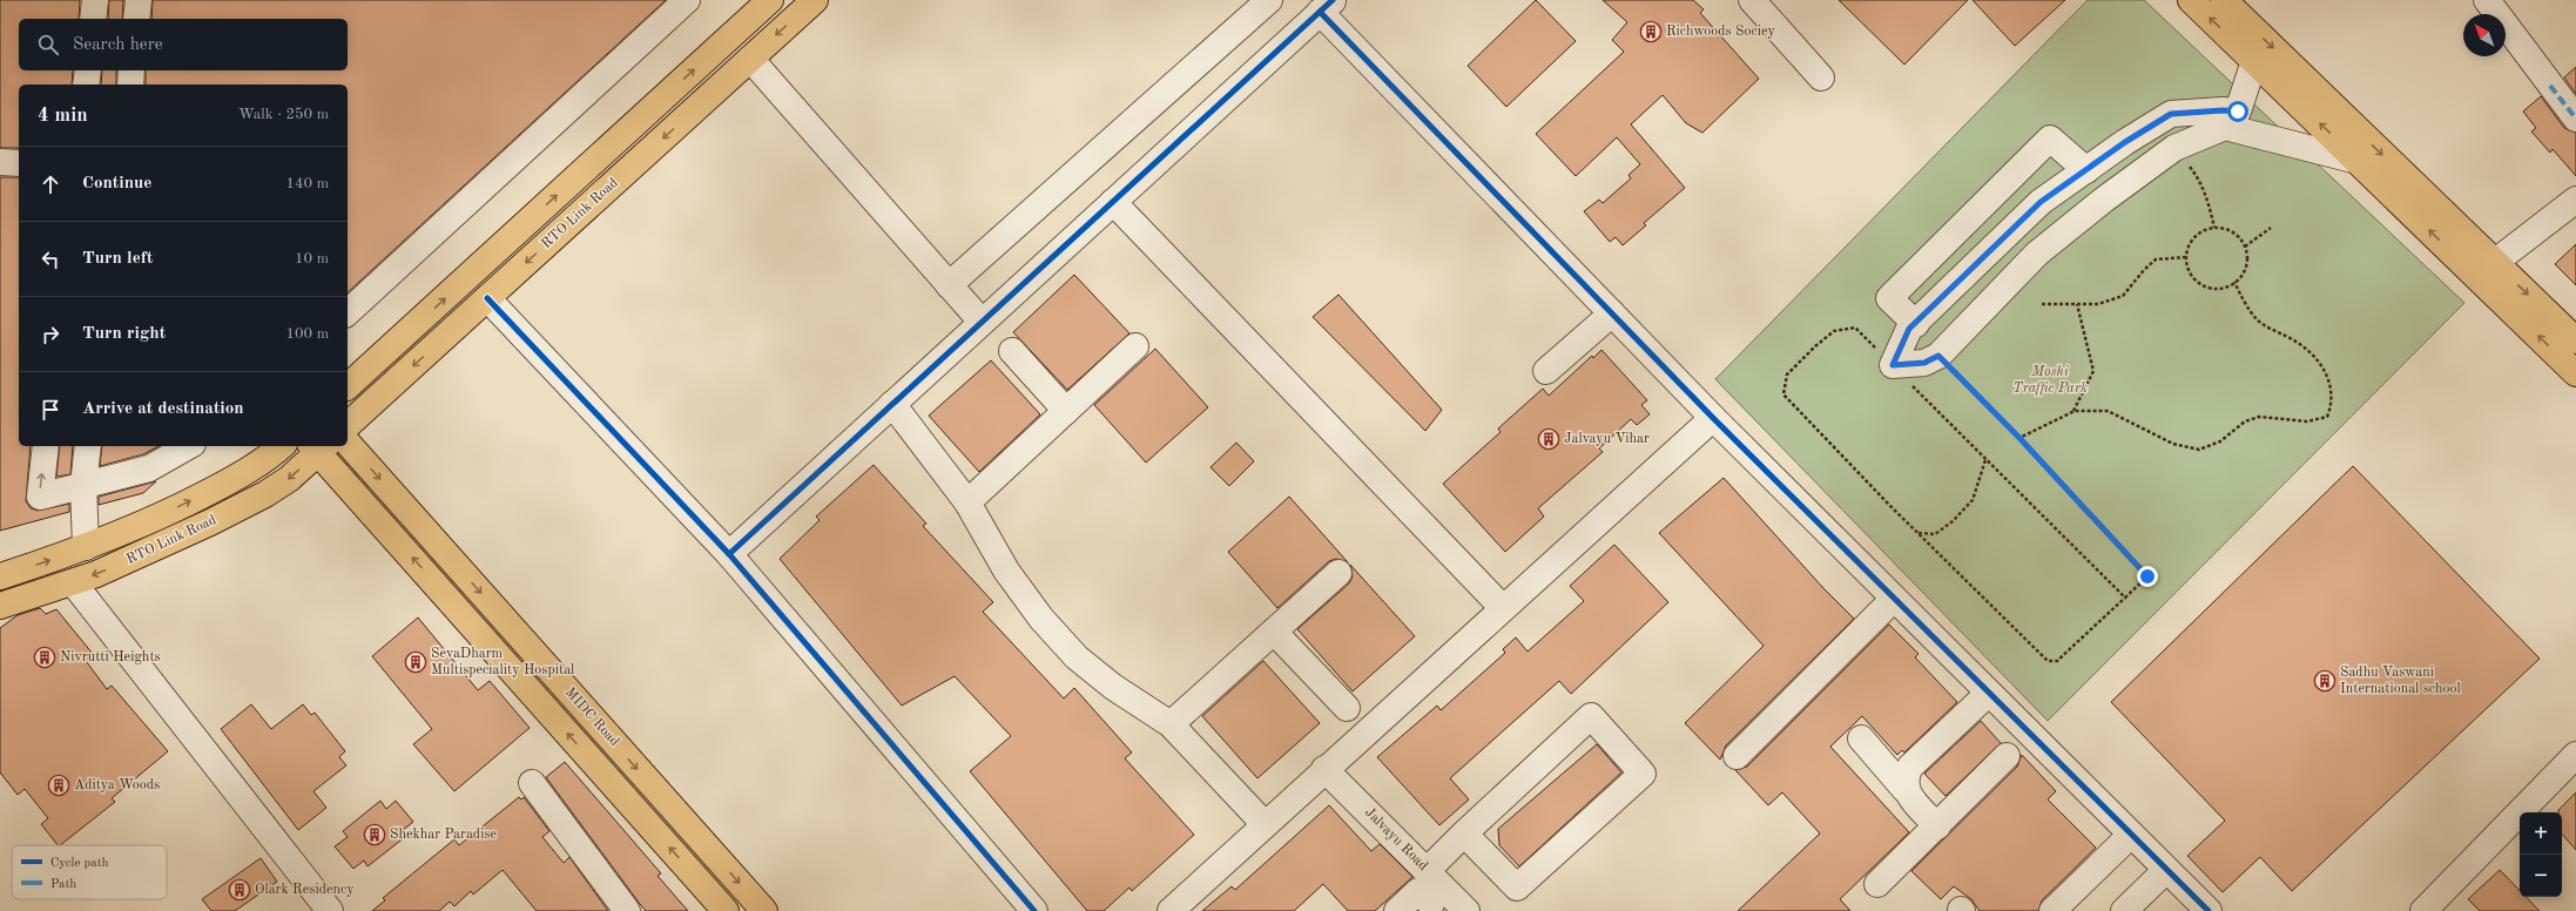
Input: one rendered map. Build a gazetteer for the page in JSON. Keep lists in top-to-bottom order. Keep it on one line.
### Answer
{"streets":{"main road":["RTO Link Road","MIDC Road"],"street":["Jalvayu Road"]},"crossings":[["RTO Link Road","MIDC Road"]],"parks":["Moshi Traffic Park"],"places":{"building":["Richwoods Sociey","Jalvayu Vihar","Nivrutti Heights","SevaDharm Multispeciality Hospital","Sadhu Vaswani International school","Aditya Woods","Shekhar Paradise","Olark Residency"]},"legend":["Cycle path","Path"],"north":"top left","page":{"search":"Search here","heading":["4 min","Walk · 250 m"],"list":[["Continue","140 m"],["Turn left","10 m"],["Turn right","100 m"],"Arrive at destination"],"map_buttons":["+","−"]}}
